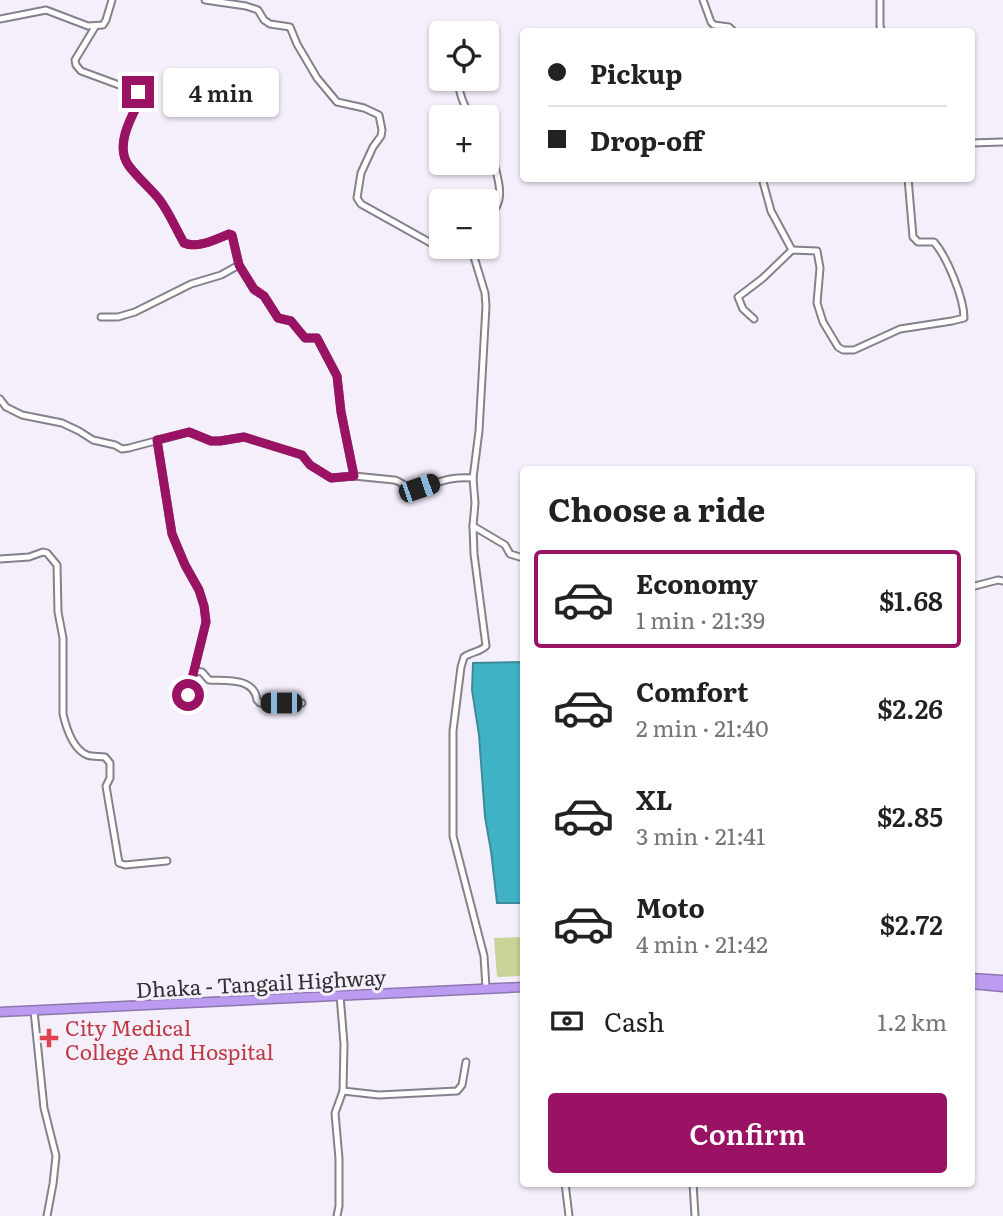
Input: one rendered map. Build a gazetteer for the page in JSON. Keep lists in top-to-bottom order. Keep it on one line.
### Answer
{"streets":{"highway":["Dhaka - Tangail Highway"]},"places":{"health":["City Medical College And Hospital"]},"page":{"map_buttons":["+","−"],"banner":["Pickup","Drop-off"],"bubble":"4 min","heading":"Choose a ride","list":[{"name":"Economy","note":"1 min · 21:39","value":"$1.68"},{"name":"Comfort","note":"2 min · 21:40","value":"$2.26"},{"name":"XL","note":"3 min · 21:41","value":"$2.85"},{"name":"Moto","note":"4 min · 21:42","value":"$2.72"}],"pay":["Cash","1.2 km"],"buttons":"Confirm"}}
